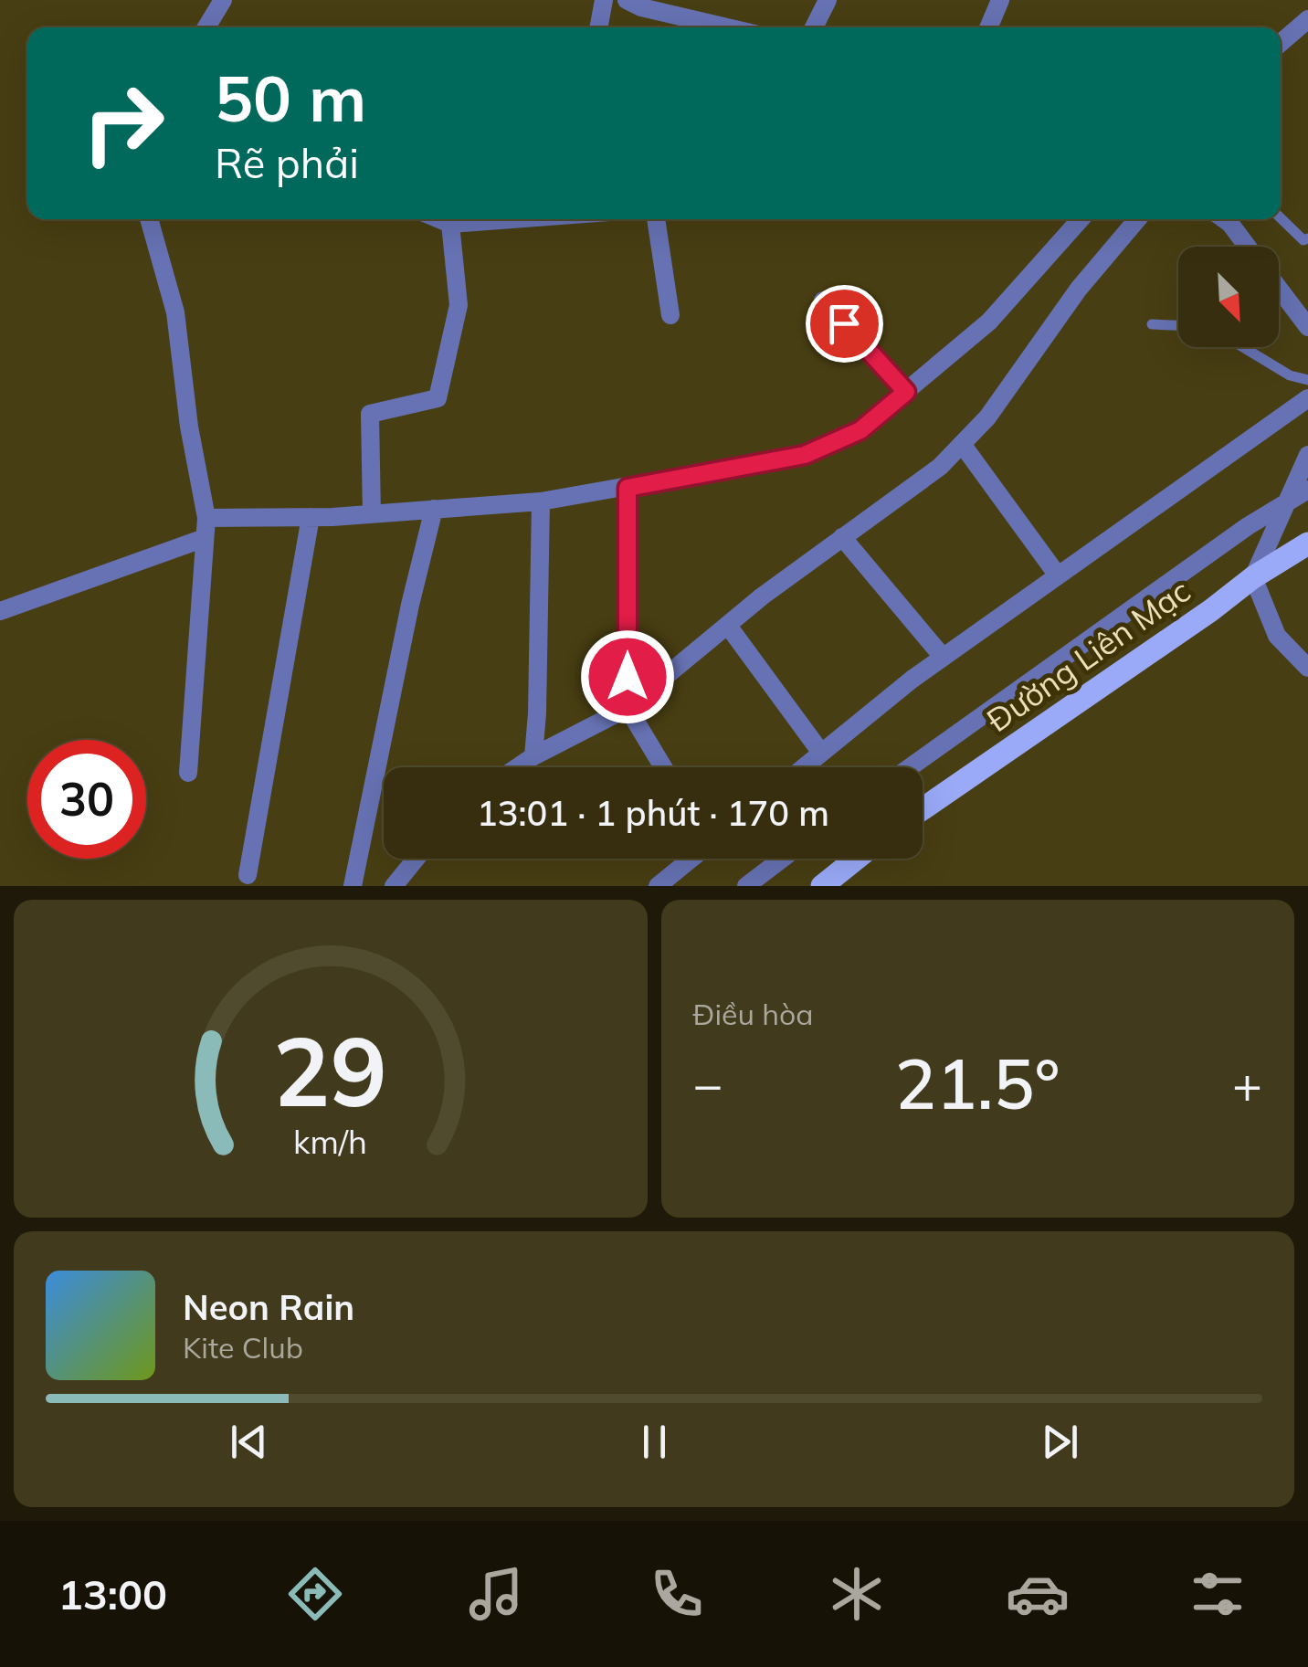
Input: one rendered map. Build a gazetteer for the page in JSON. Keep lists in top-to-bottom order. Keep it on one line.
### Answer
{"streets":{"main road":["Đường Liên Mạc"]},"north":"bottom right","page":{"turn":["50 m","Rẽ phải"],"limit":"30","trip":"13:01 · 1 phút · 170 m","tile":"Điều hòa","heat":["−","21.5°","+"],"song":["Neon Rain","Kite Club"],"tabs":"13:00","gauge":["29","km/h"]}}
